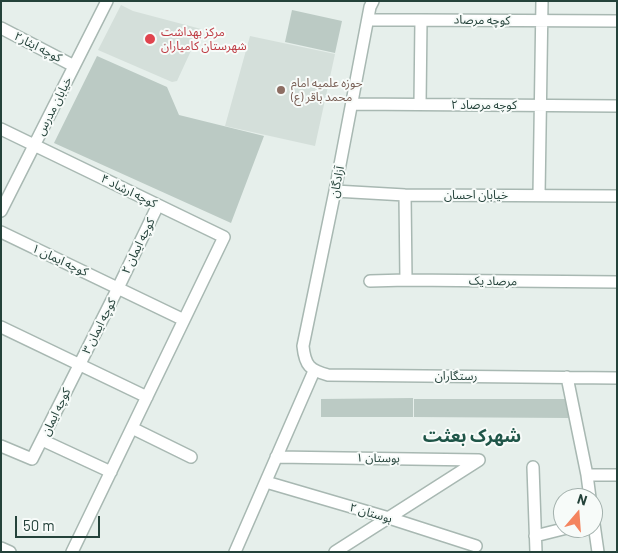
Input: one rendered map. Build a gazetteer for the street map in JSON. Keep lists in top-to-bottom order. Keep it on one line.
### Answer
{"streets":{"street":["کوچه مرصاد","کوچه ایثار۲","کوچه مرصاد ۲","خیابان مدرس","آزادگان","کوچه ارشاد ۴","خیابان احسان","کوچه ایمان ۲","کوچه ایمان ۱","مرصاد یک","کوچه ایمان ۳","رستگاران","کوچه ایمان","بوستان ۱","بوستان ۲"]},"crossings":[["کوچه مرصاد","آزادگان"],["کوچه ایثار۲","خیابان مدرس"],["کوچه مرصاد ۲","آزادگان"],["خیابان مدرس","کوچه ارشاد ۴"],["آزادگان","خیابان احسان"],["آزادگان","رستگاران"],["کوچه ارشاد ۴","کوچه ایمان ۲"],["کوچه ارشاد ۴","کوچه ایمان ۱"],["کوچه ایمان ۲","کوچه ایمان ۱"],["کوچه ایمان ۲","کوچه ایمان ۳"],["کوچه ایمان ۱","کوچه ایمان ۳"],["کوچه ایمان ۳","کوچه ایمان"],["بوستان ۱","بوستان ۲"]],"districts":["شهرک بعثت"],"places":["مرکز بهداشت شهرستان کامیاران","حوزه علمیه امام محمد باقر (ع)"],"scale_bar":"50 m","north":"top"}
